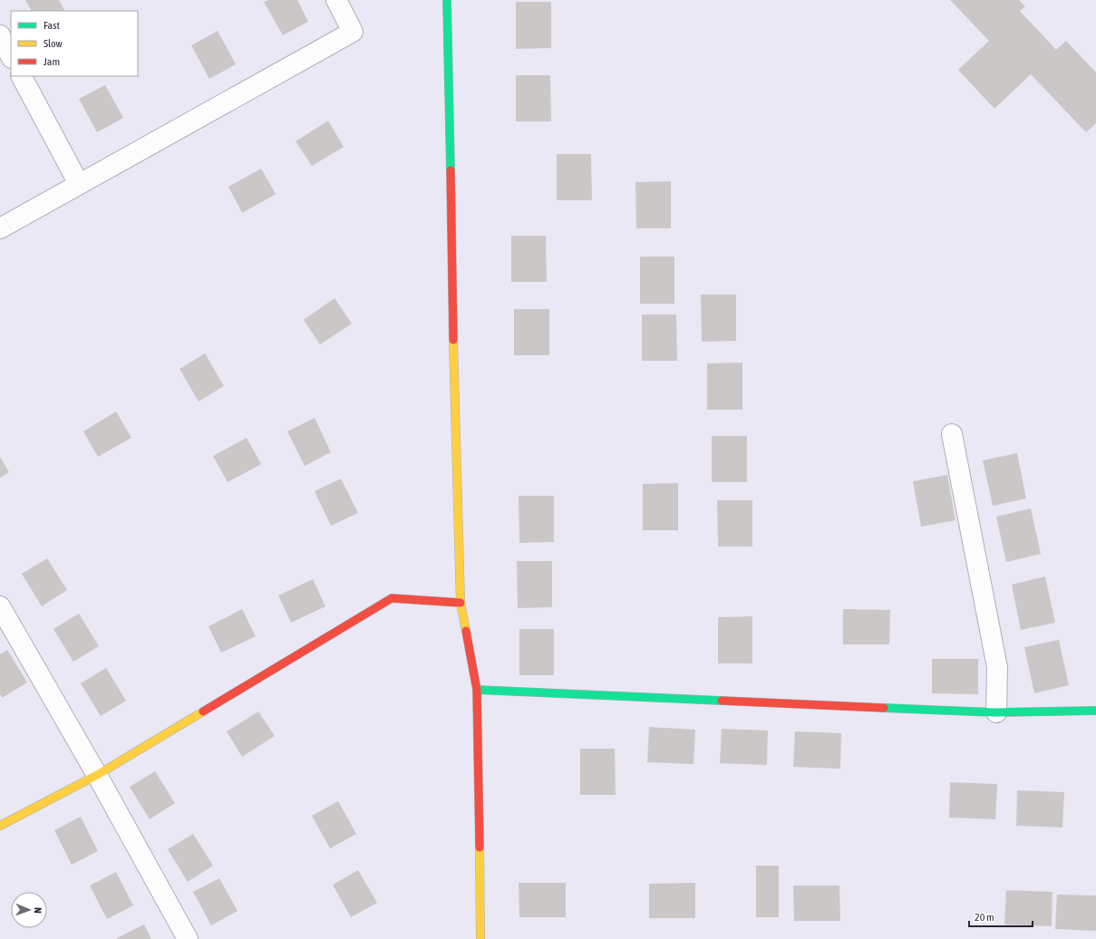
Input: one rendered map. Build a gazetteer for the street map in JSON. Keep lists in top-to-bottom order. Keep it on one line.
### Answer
{"legend":["Fast","Slow","Jam"],"scale_bar":"20 m","north":"right"}
